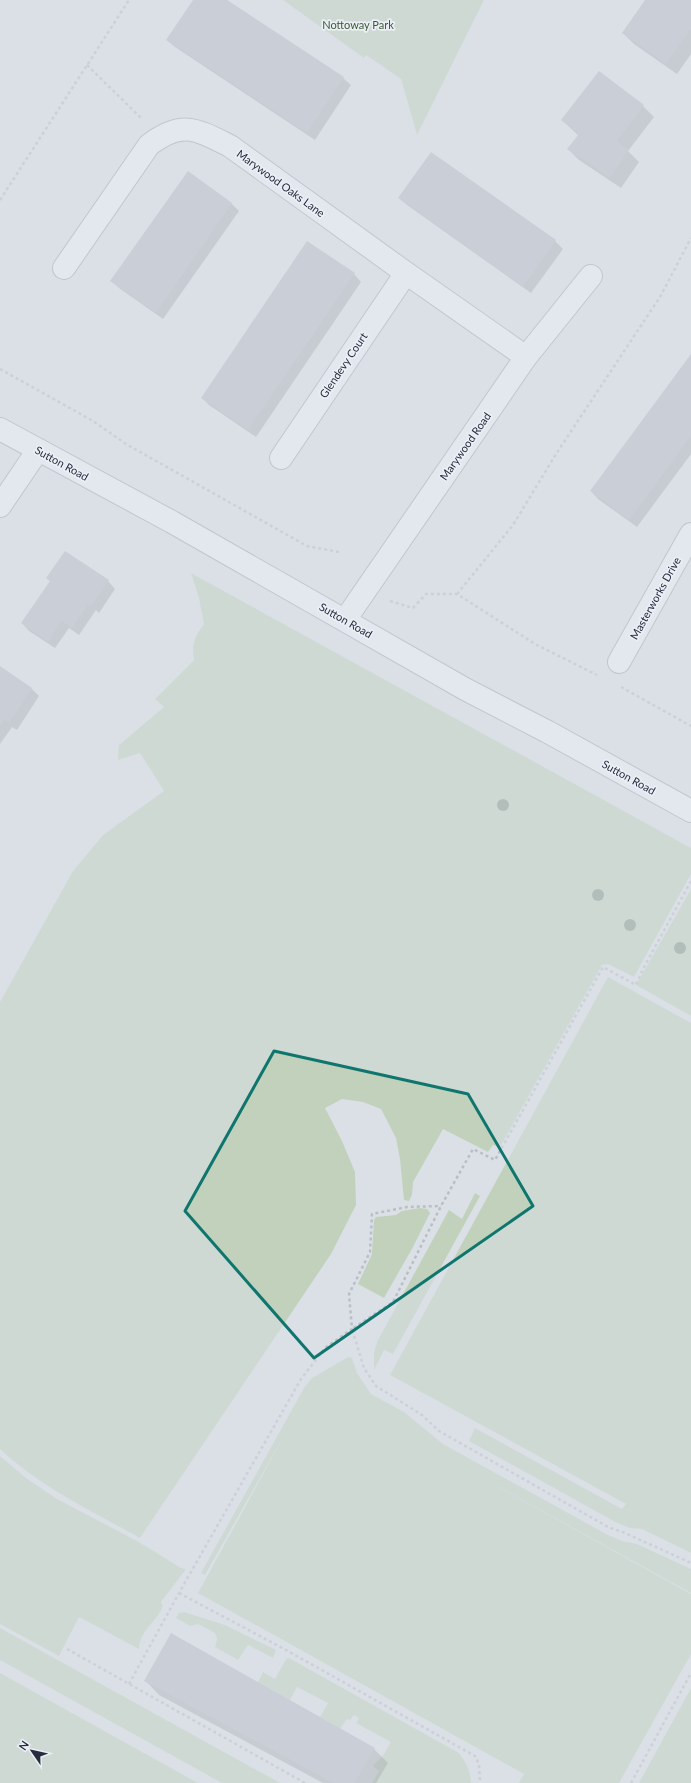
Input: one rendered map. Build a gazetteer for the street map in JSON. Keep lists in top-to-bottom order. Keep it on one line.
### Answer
{"streets":{"street":["Marywood Oaks Lane","Glendevy Court","Marywood Road","Sutton Road","Masterworks Drive"]},"crossings":[["Marywood Oaks Lane","Glendevy Court"],["Marywood Oaks Lane","Marywood Road"],["Marywood Road","Sutton Road"]],"parks":["Nottoway Park"],"north":"top left"}
